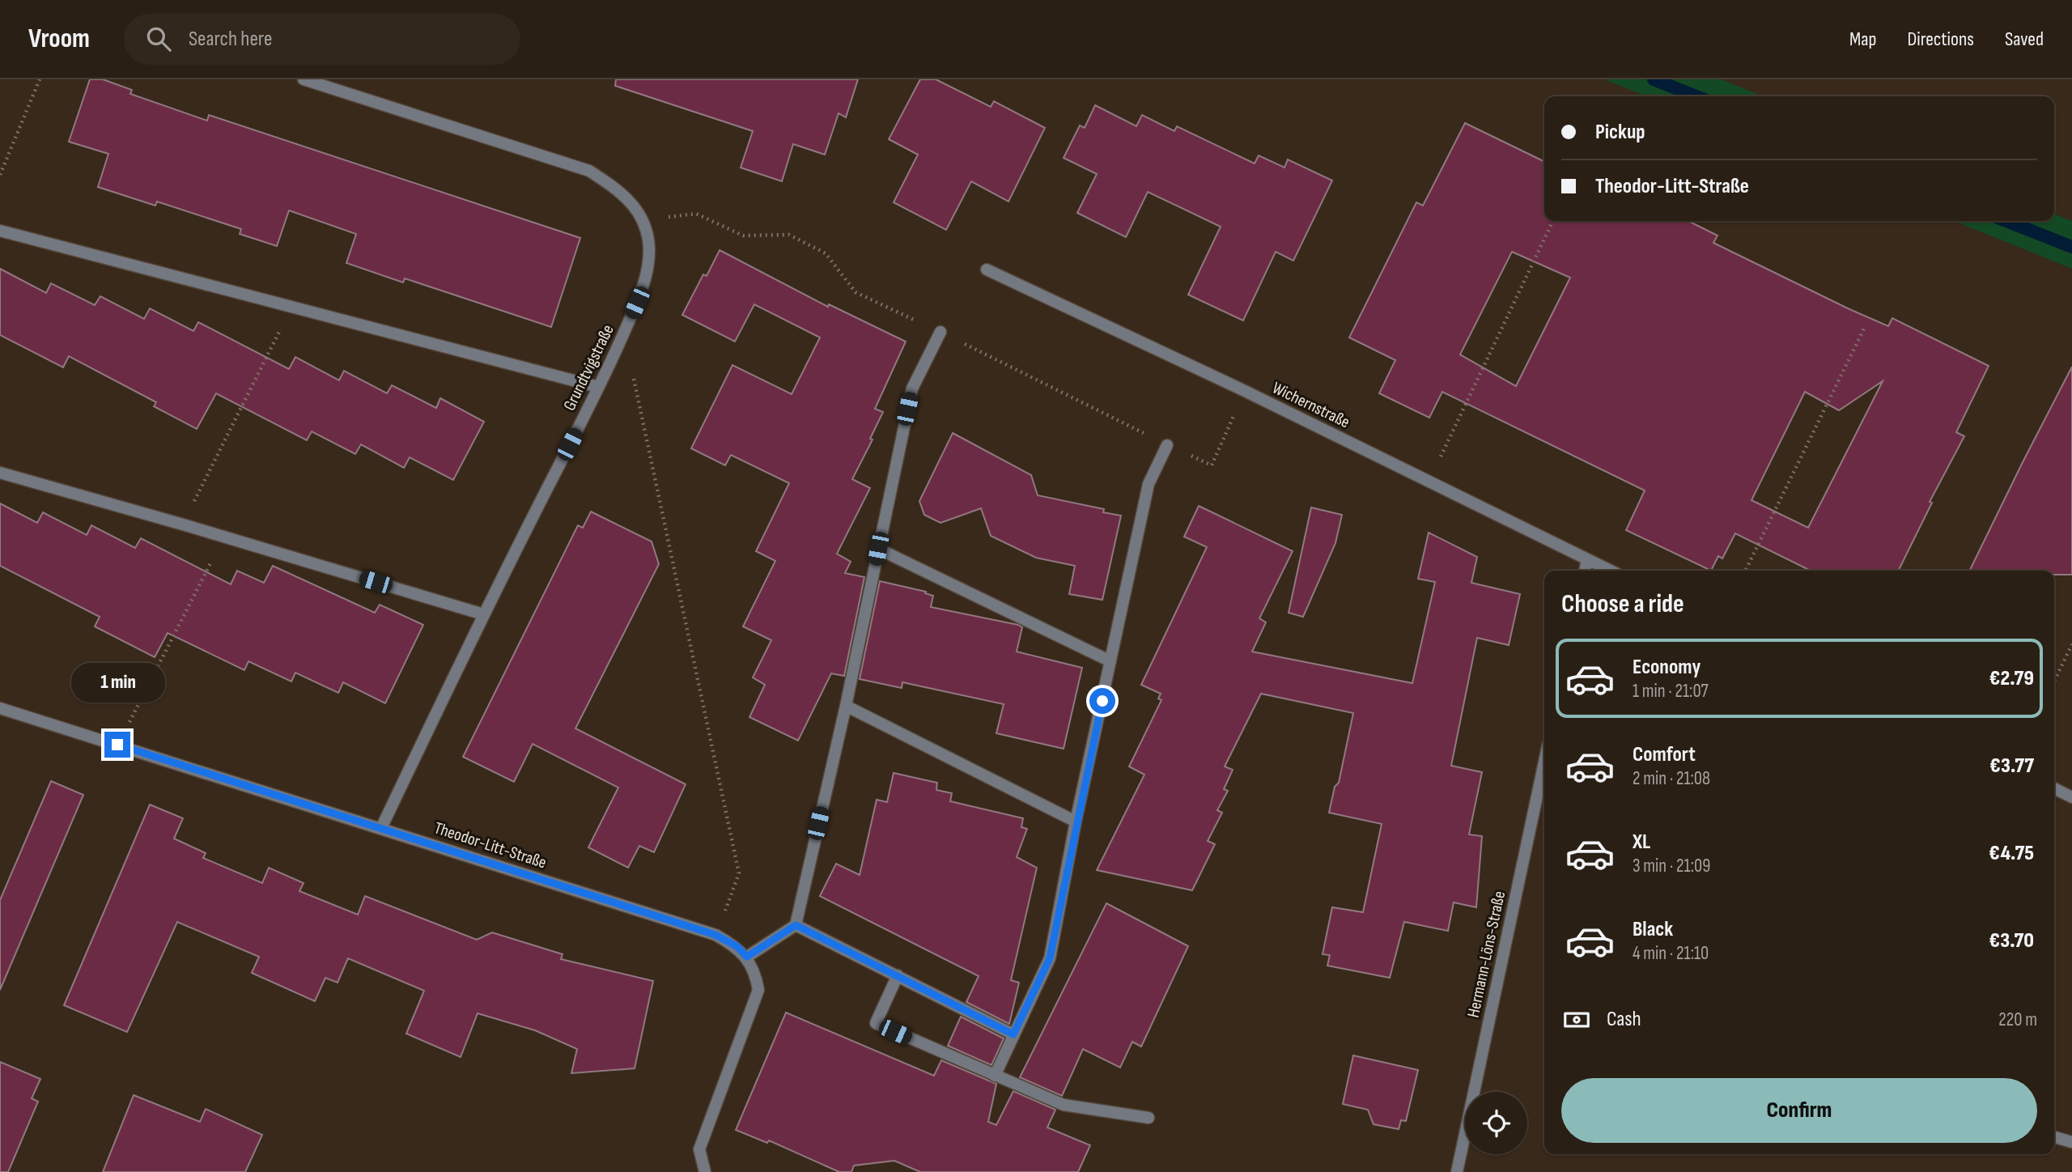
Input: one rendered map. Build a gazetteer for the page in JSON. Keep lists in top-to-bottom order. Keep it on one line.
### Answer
{"streets":{"street":["Grundtvigstraße","Wichernstraße","Theodor-Litt-Straße","Hermann-Löns-Straße"]},"crossings":[["Grundtvigstraße","Theodor-Litt-Straße"]],"page":{"header":"Vroom","search":"Search here","nav":["Map","Directions","Saved"],"banner":["Pickup","Theodor-Litt-Straße"],"heading":"Choose a ride","list":[{"name":"Economy","note":"1 min · 21:07","value":"€2.79"},{"name":"Comfort","note":"2 min · 21:08","value":"€3.77"},{"name":"XL","note":"3 min · 21:09","value":"€4.75"},{"name":"Black","note":"4 min · 21:10","value":"€3.70"}],"bubble":"1 min","pay":["Cash","220 m"],"buttons":"Confirm"}}
